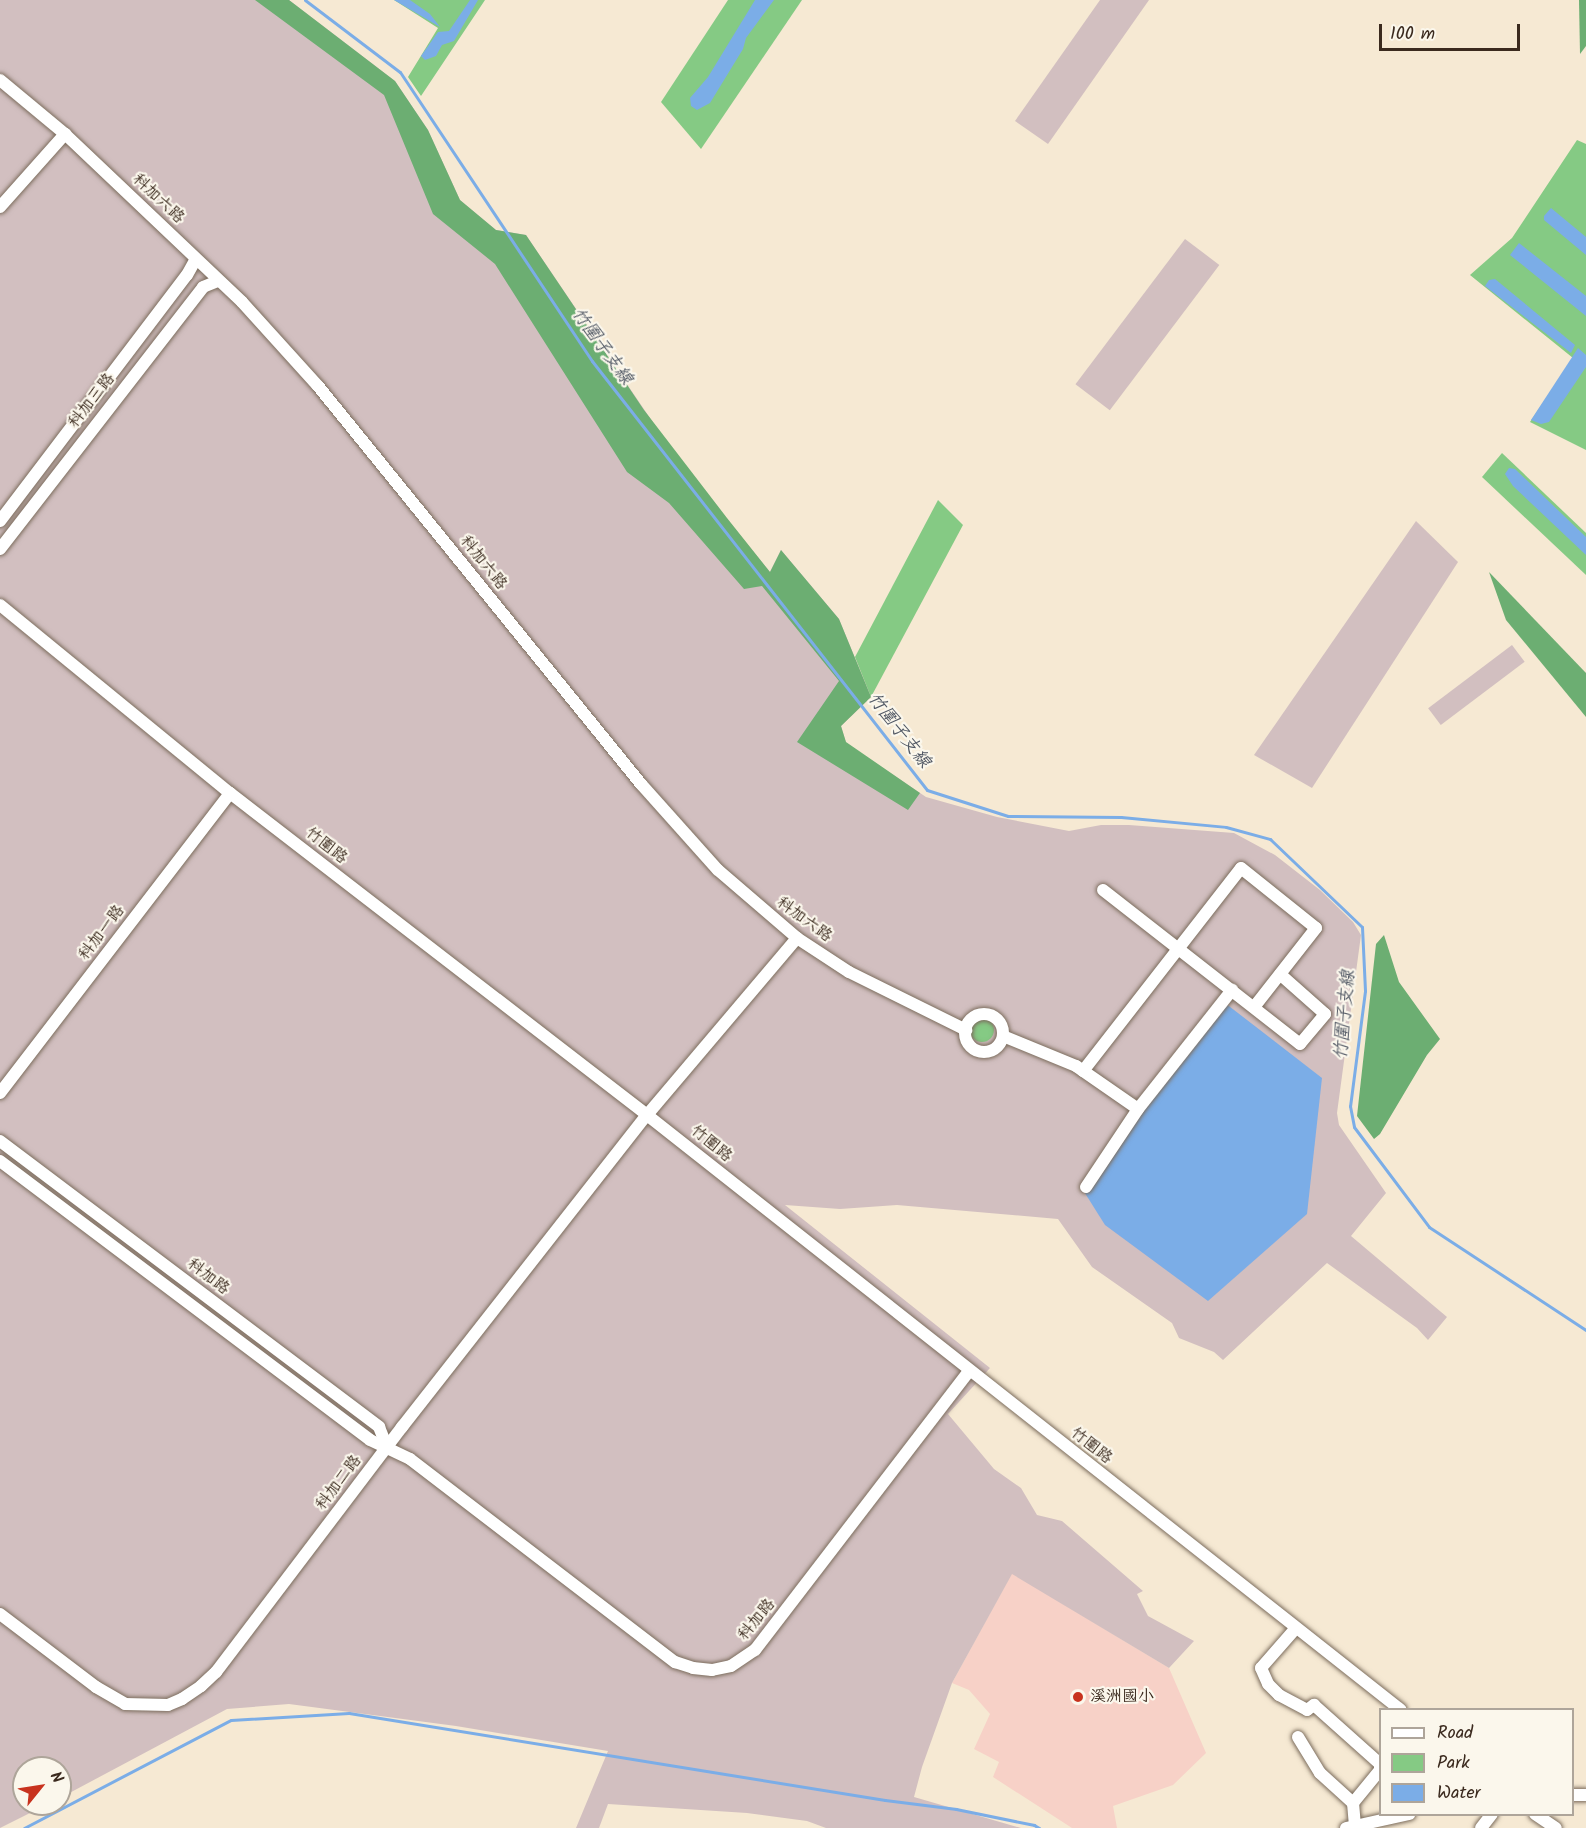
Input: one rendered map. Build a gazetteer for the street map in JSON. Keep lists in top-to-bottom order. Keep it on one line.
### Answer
{"streets":{"street":["科加六路","科加三路","竹圍路","科加一路","科加路","科加二路"]},"crossings":[["科加六路","科加三路"],["科加六路","科加二路"],["竹圍路","科加一路"],["竹圍路","科加路"],["竹圍路","科加二路"],["科加路","科加二路"]],"water":["竹圍子支線"],"places":["溪洲國小"],"legend":["Road","Park","Water"],"scale_bar":"100 m","north":"top right"}
